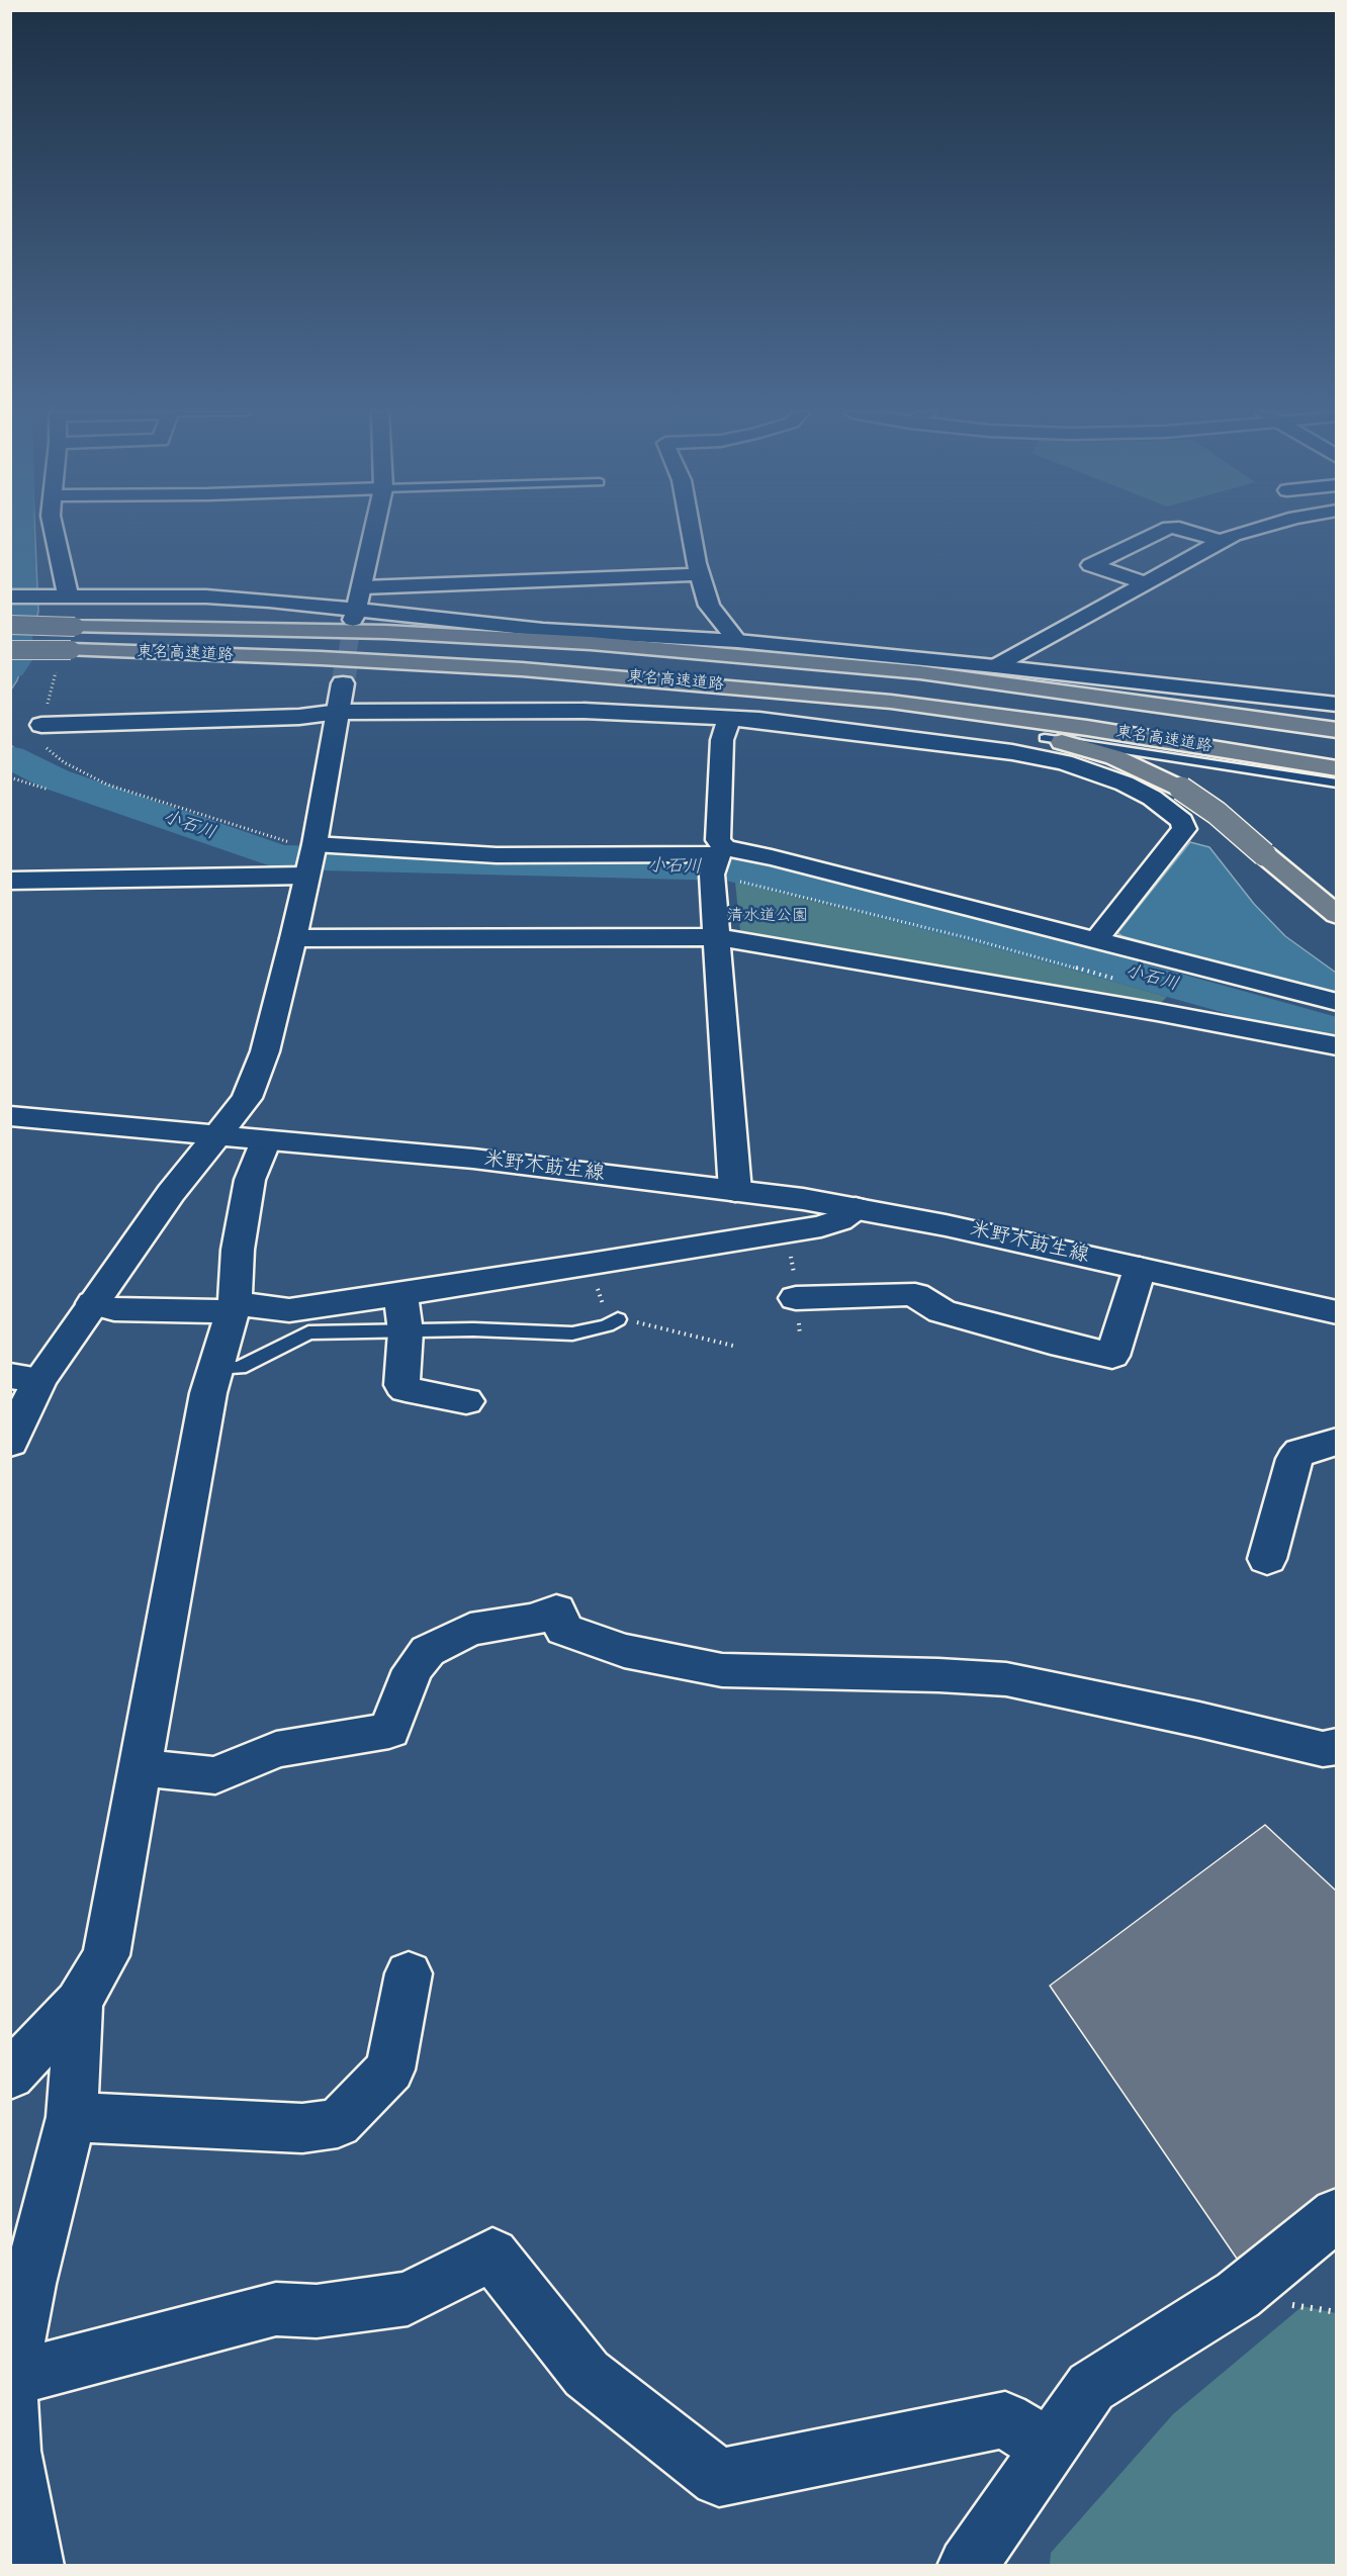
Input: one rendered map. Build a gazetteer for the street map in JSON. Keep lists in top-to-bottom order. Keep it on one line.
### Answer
{"streets":{"highway":["東名高速道路"],"street":["米野木莇生線"]},"water":["小石川"],"parks":["清水道公園"]}
